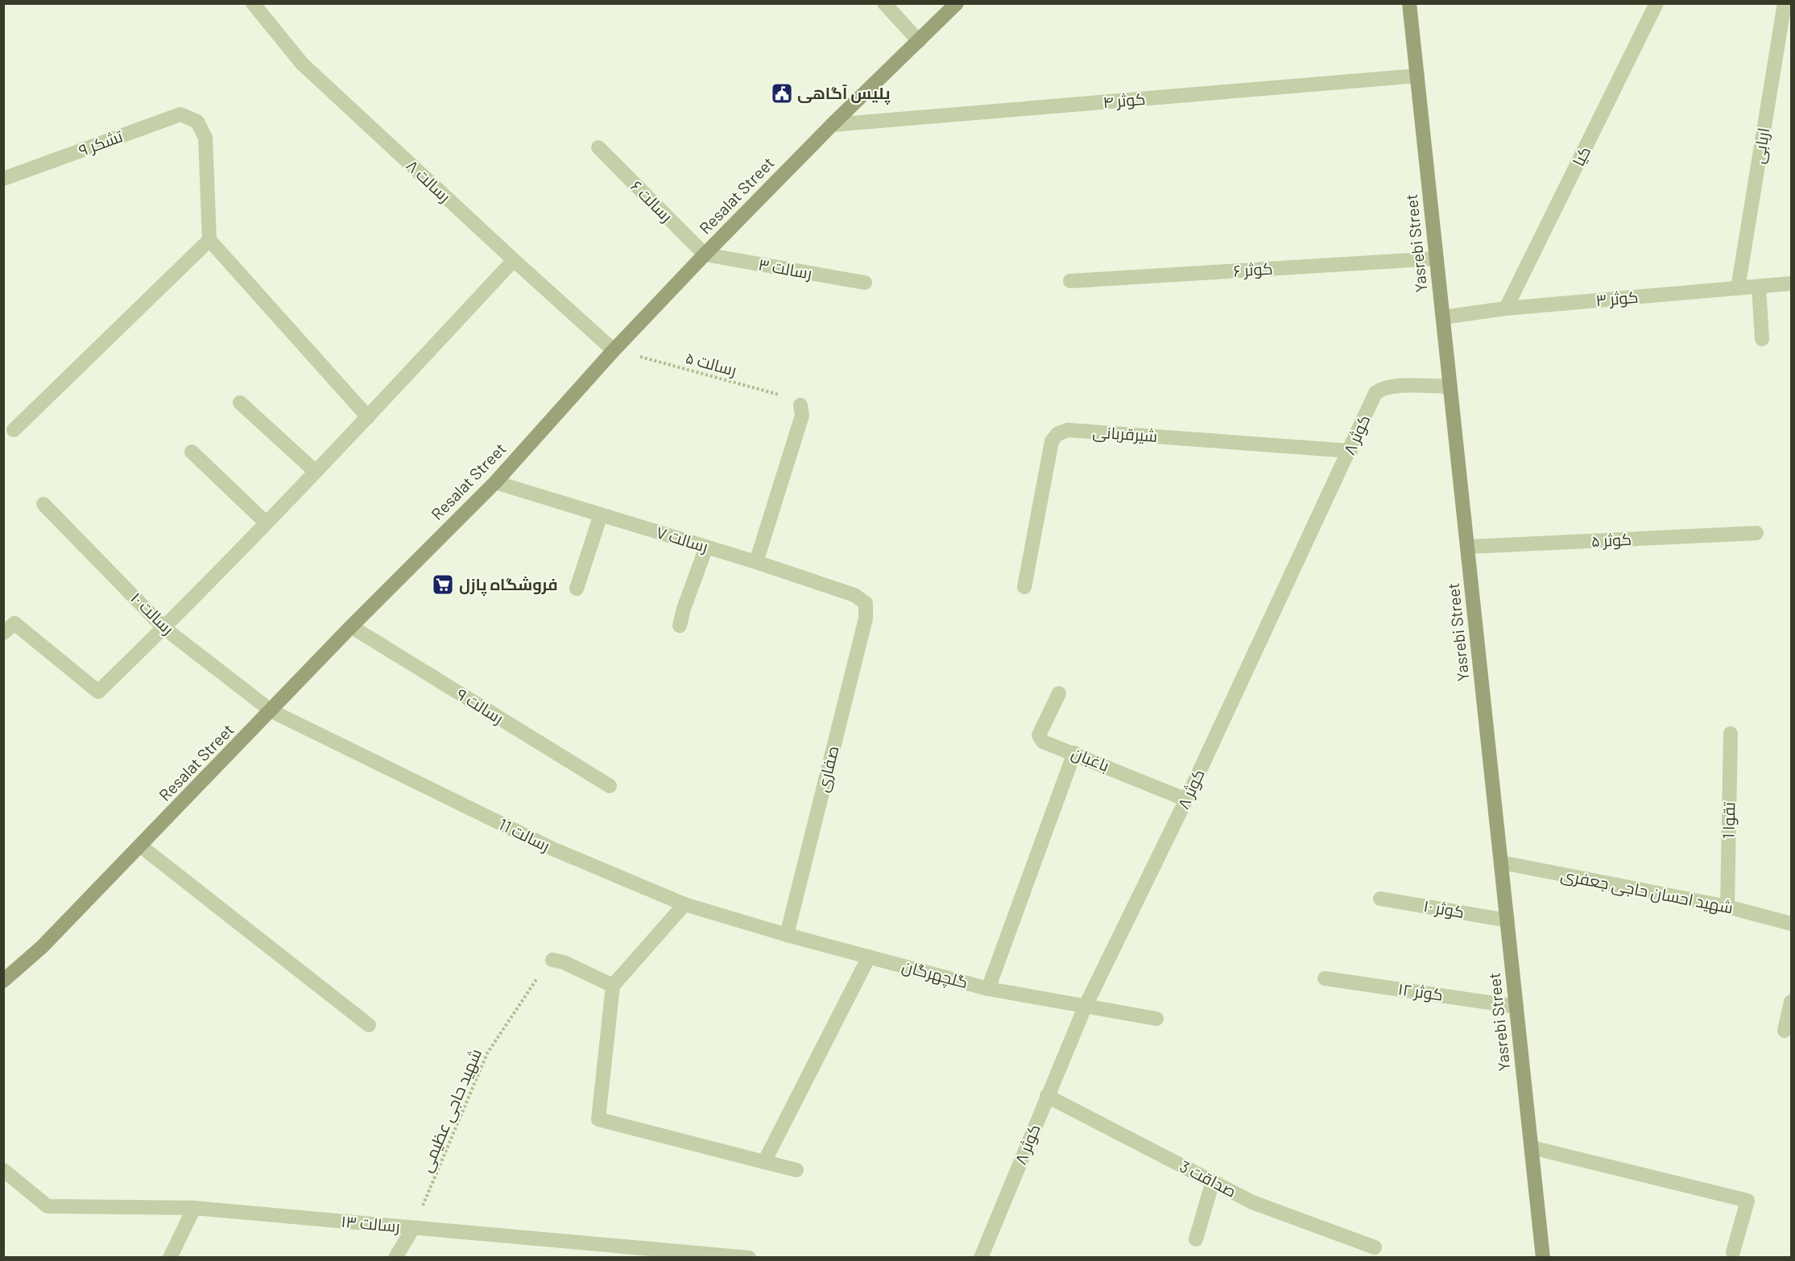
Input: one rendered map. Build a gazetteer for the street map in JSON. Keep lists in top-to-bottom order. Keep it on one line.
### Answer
{"streets":{"street":["کوثر ۴","تشکر ۹","اربابی","کیا","رسالت ۸","Resalat Street","رسالت ۶","Yasrebi Street","رسالت ۳","کوثر ۶","کوثر ۳","شیرقربانی","کوثر ۸","رسالت ۷","کوثر ۵","رسالت ۱۰","رسالت ۹","باغبان","صفاری","تقوا 1","رسالت 11","شهید احسان حاجی جعفری","کوثر ۱۰","گلچهرگان","کوثر ۱۲","صداقت 3","رسالت ۱۳"],"path":["رسالت ۵","شهید حاجی عظیمی"]},"crossings":[["کوثر ۴","Resalat Street"],["کوثر ۴","Yasrebi Street"],["اربابی","کوثر ۳"],["کیا","کوثر ۳"],["رسالت ۸","Resalat Street"],["رسالت ۸","رسالت ۵"],["Resalat Street","رسالت ۶"],["Resalat Street","رسالت ۳"],["Resalat Street","رسالت ۵"],["Resalat Street","رسالت ۷"],["Resalat Street","رسالت ۱۰"],["Resalat Street","رسالت ۹"],["Resalat Street","رسالت 11"],["رسالت ۶","رسالت ۳"],["Yasrebi Street","کوثر ۶"],["Yasrebi Street","کوثر ۳"],["Yasrebi Street","کوثر ۸"],["Yasrebi Street","کوثر ۵"],["Yasrebi Street","شهید احسان حاجی جعفری"],["Yasrebi Street","کوثر ۱۰"],["Yasrebi Street","کوثر ۱۲"],["شیرقربانی","کوثر ۸"],["کوثر ۸","باغبان"],["کوثر ۸","گلچهرگان"],["کوثر ۸","صداقت 3"],["رسالت ۷","صفاری"],["رسالت ۱۰","رسالت 11"],["صفاری","رسالت 11"],["صفاری","گلچهرگان"],["تقوا 1","شهید احسان حاجی جعفری"],["رسالت 11","گلچهرگان"],["شهید حاجی عظیمی","رسالت ۱۳"]],"places":{"public building":["پلیس آگاهی"],"supermarket":["فروشگاه پازل"]}}
